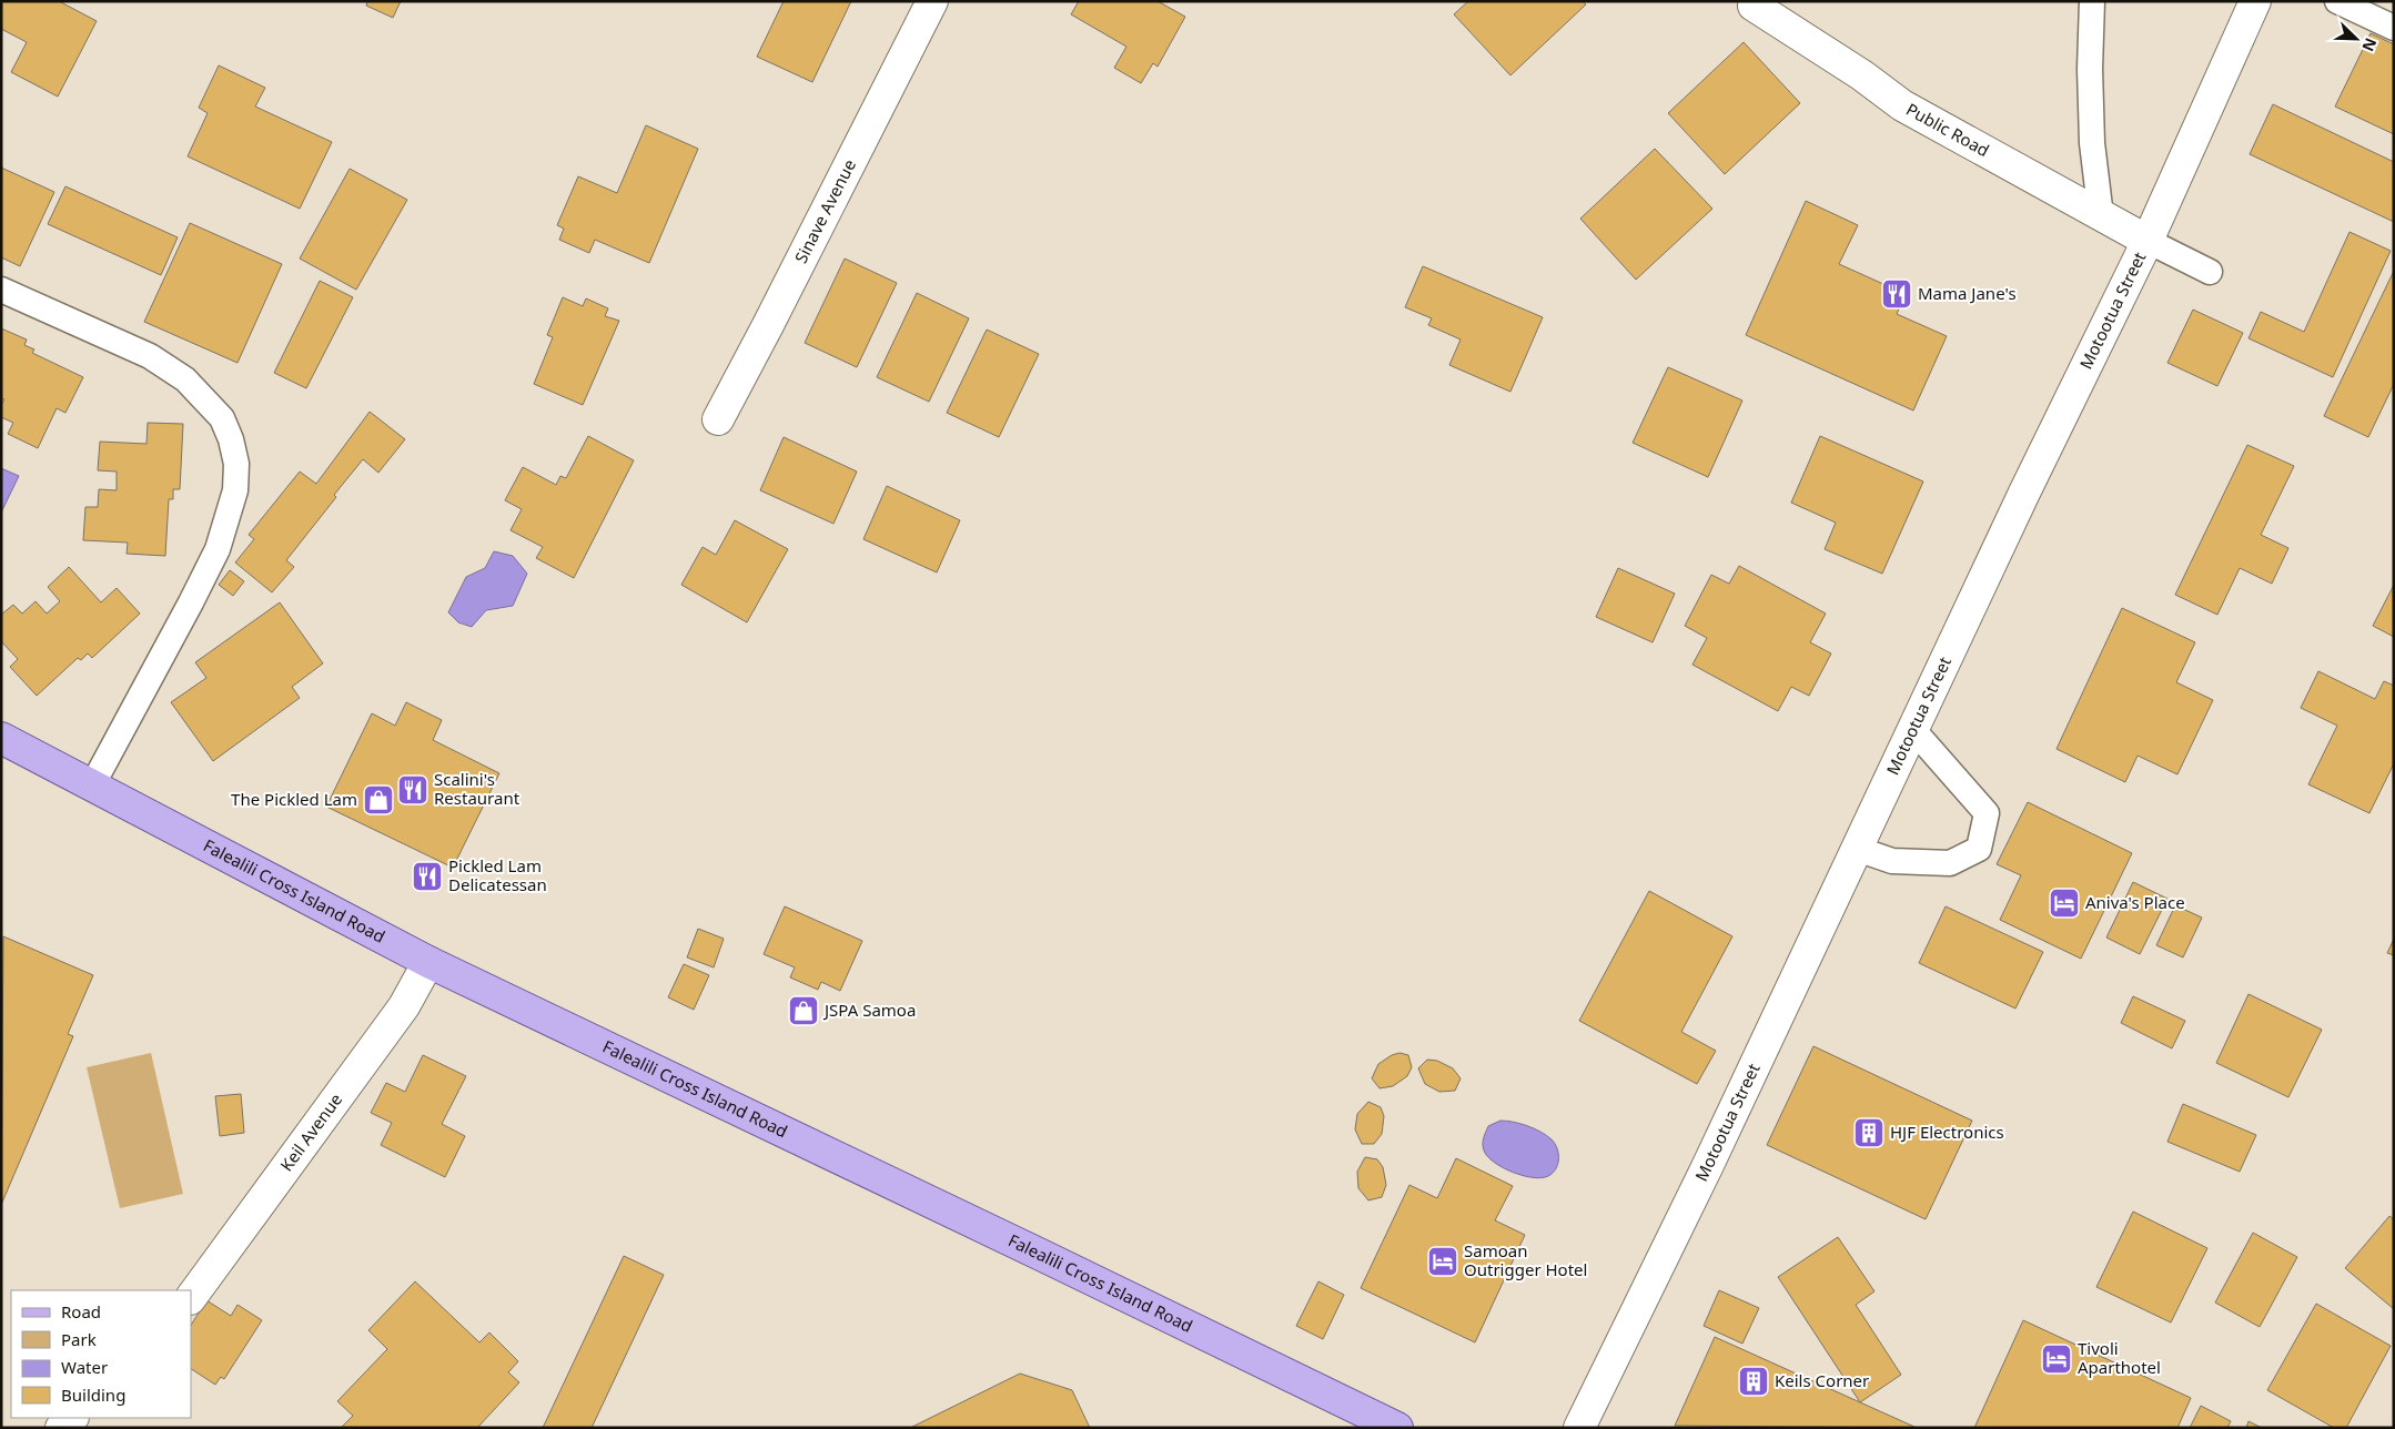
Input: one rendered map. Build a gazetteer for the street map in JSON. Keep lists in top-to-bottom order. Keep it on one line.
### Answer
{"streets":{"main road":["Public Road","Sinave Avenue","Motootua Street","Falealili Cross Island Road","Keil Avenue"]},"crossings":[["Public Road","Motootua Street"],["Falealili Cross Island Road","Keil Avenue"]],"places":{"restaurant":["Mama Jane's","Scalini's Restaurant","Pickled Lam Delicatessan"],"shop":["The Pickled Lam","JSPA Samoa"],"hotel":["Aniva's Place","Samoan Outrigger Hotel","Tivoli Aparthotel"],"building":["HJF Electronics","Keils Corner"]},"legend":["Road","Park","Water","Building"],"north":"bottom right"}
